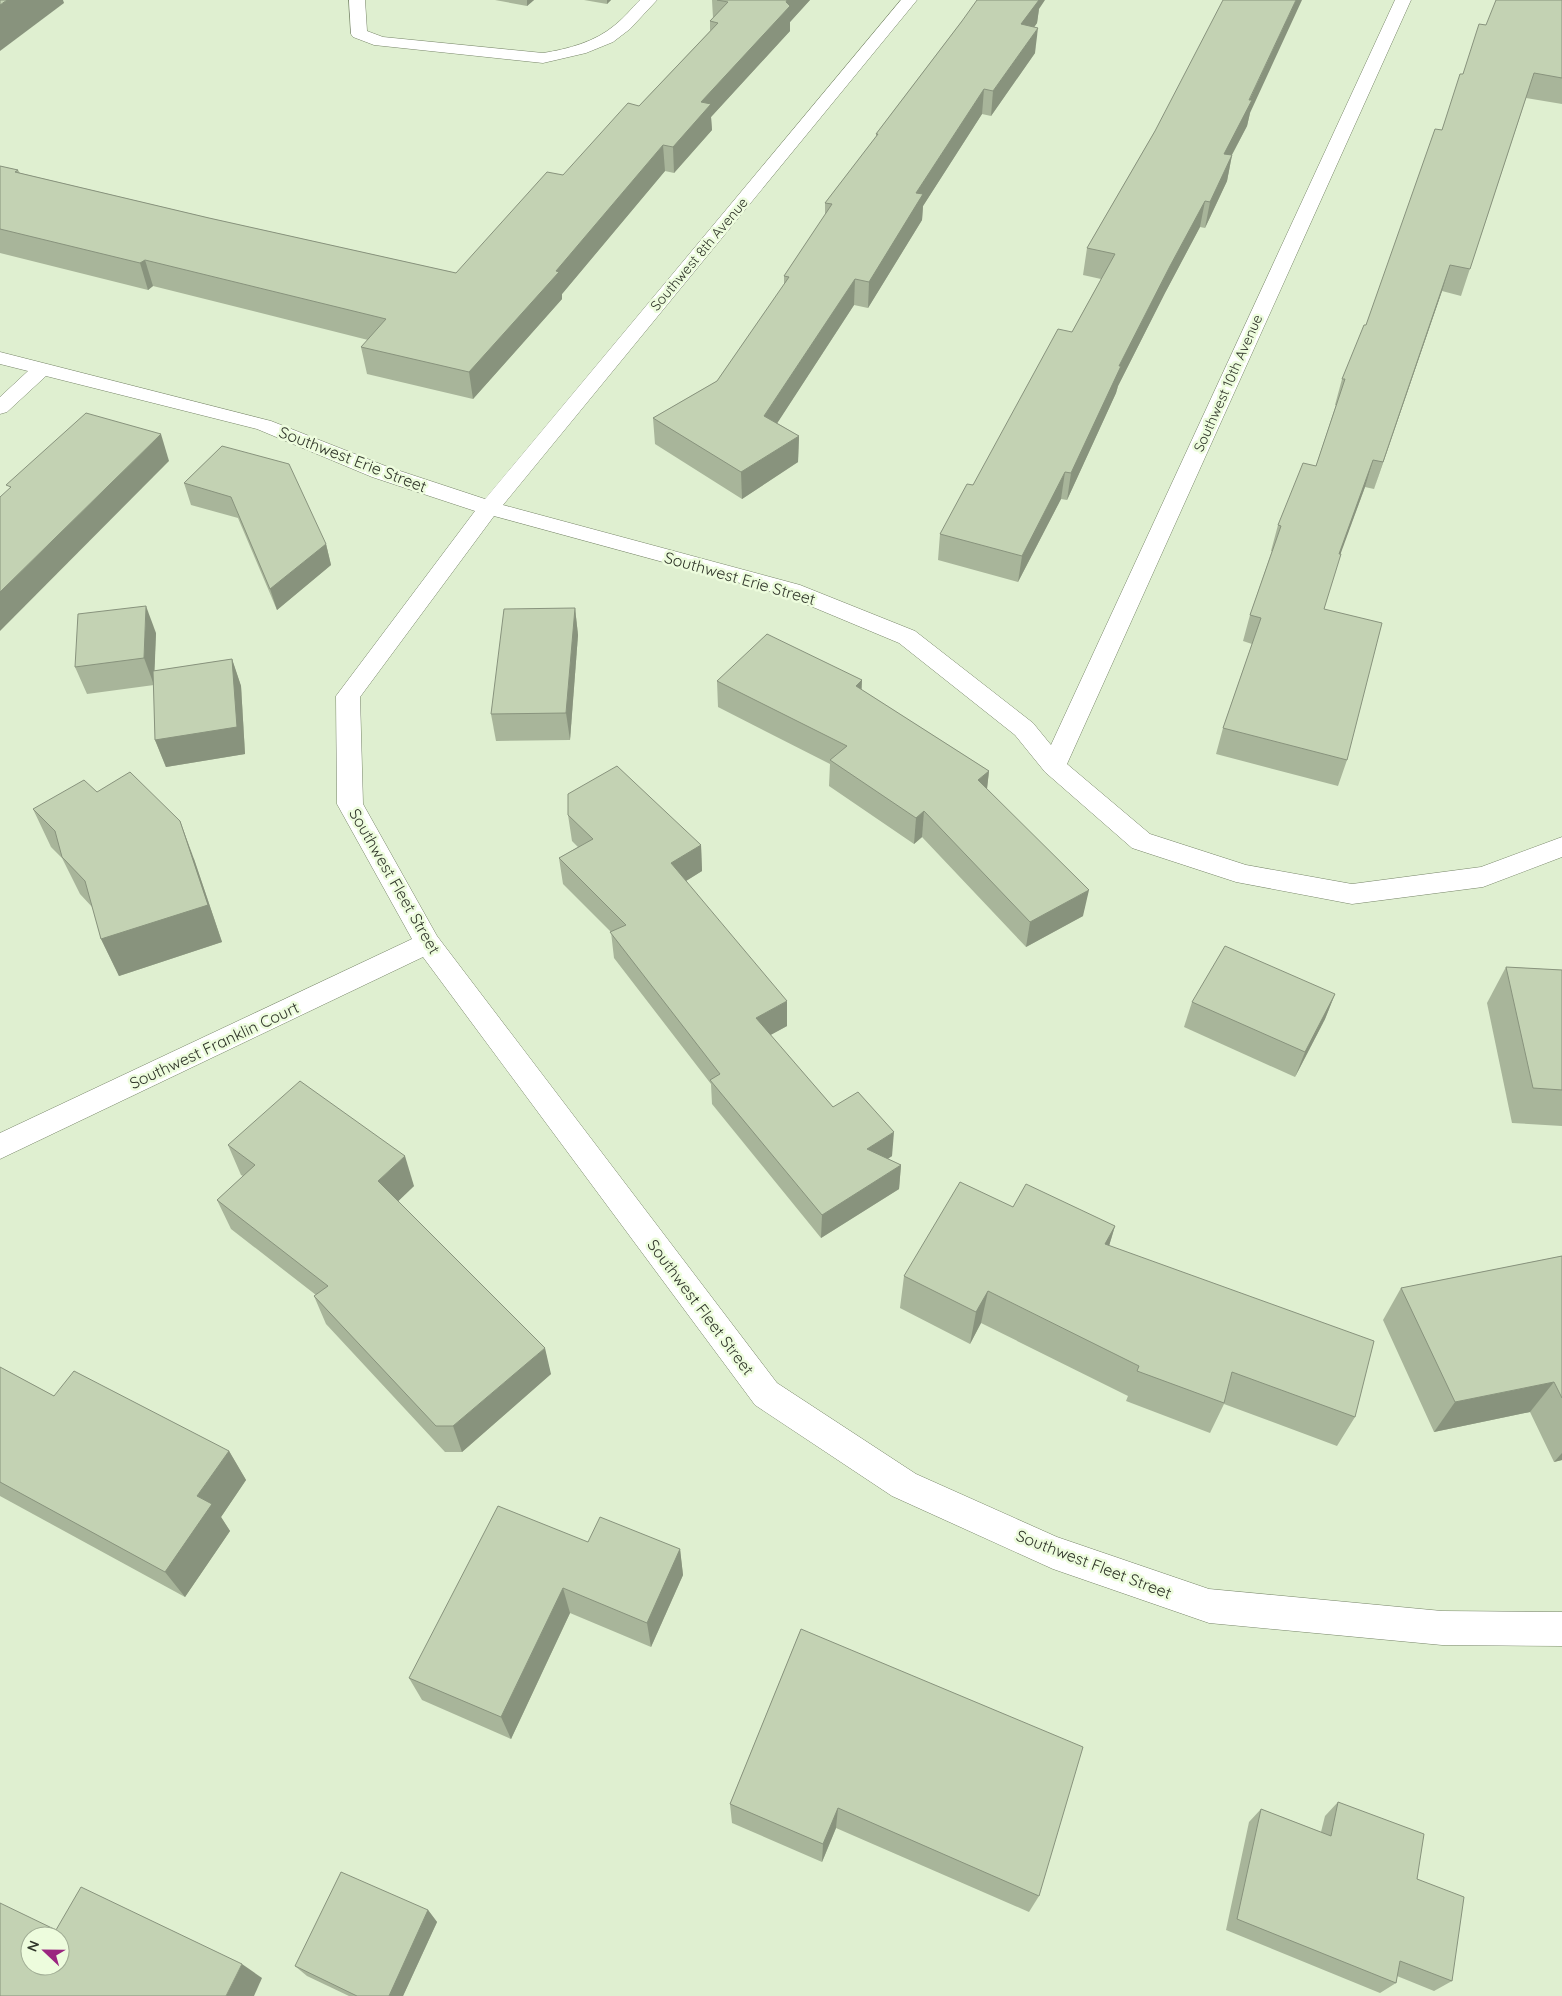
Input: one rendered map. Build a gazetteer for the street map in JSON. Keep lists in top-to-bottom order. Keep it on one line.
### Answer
{"streets":{"street":["Southwest 8th Avenue","Southwest 10th Avenue","Southwest Erie Street","Southwest Fleet Street","Southwest Franklin Court"]},"crossings":[["Southwest 8th Avenue","Southwest Erie Street"],["Southwest 8th Avenue","Southwest Fleet Street"],["Southwest 10th Avenue","Southwest Erie Street"],["Southwest Erie Street","Southwest Fleet Street"],["Southwest Fleet Street","Southwest Franklin Court"]],"north":"left"}
